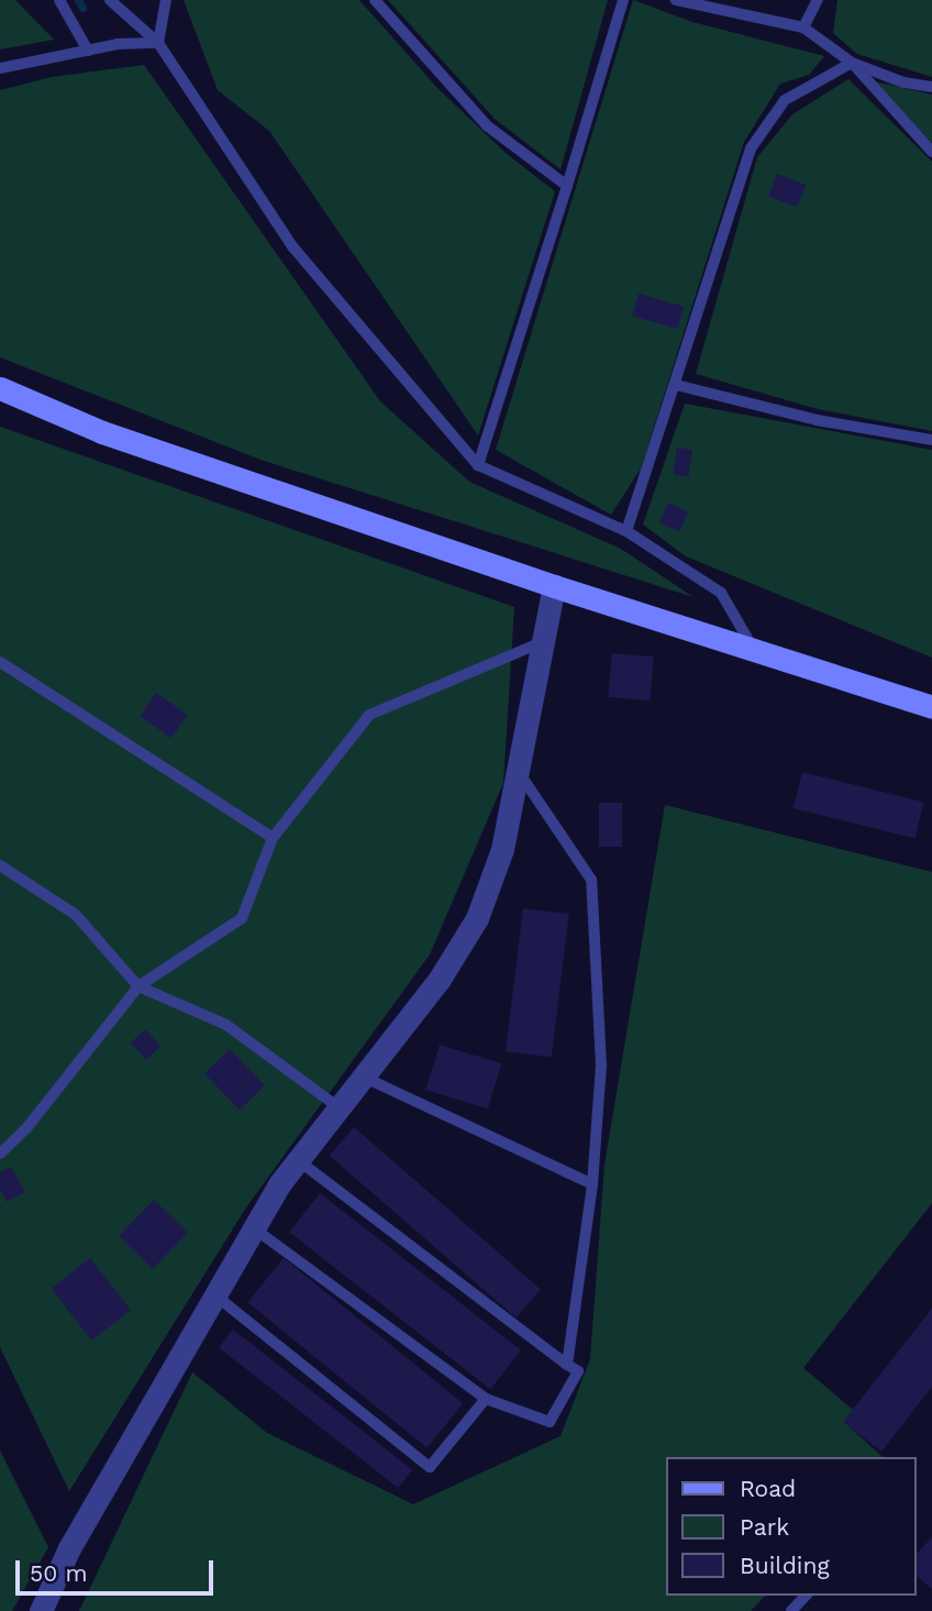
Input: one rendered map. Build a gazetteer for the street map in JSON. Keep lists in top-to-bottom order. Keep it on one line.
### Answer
{"legend":["Road","Park","Building"],"scale_bar":"50 m"}
